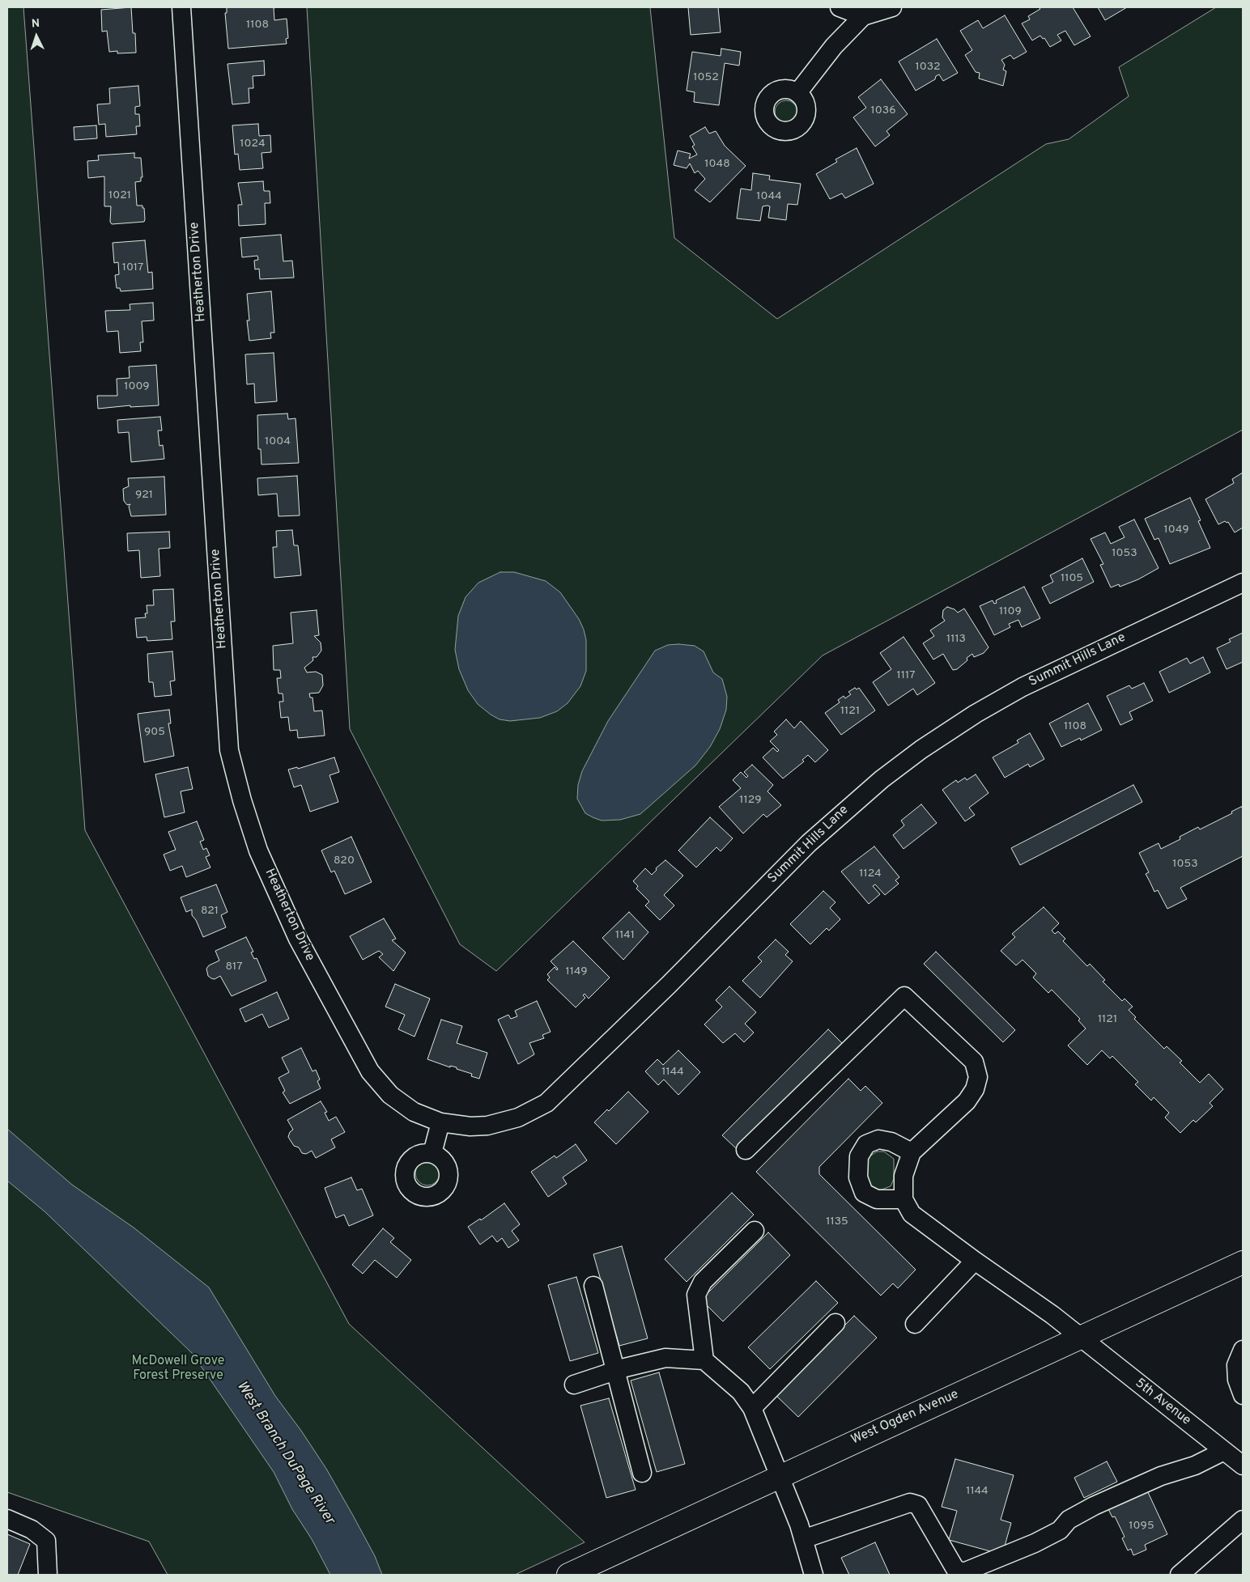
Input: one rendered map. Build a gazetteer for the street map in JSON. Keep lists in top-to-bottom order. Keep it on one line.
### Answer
{"streets":{"main road":["West Ogden Avenue"],"street":["Heatherton Drive","Summit Hills Lane","5th Avenue"]},"crossings":[["Heatherton Drive","Summit Hills Lane"],["5th Avenue","West Ogden Avenue"]],"water":["West Branch DuPage River"],"parks":["McDowell Grove Forest Preserve"],"house_numbers":["1108","1032","1052","1036","1024","1048","1021","1044","1017","1009","1004","921","1049","1053","1105","1109","1113","1117","1121","1108","905","1129","820","1053","1124","821","1141","817","1149","1121","1144","1135","1144","1095"],"north":"top"}
